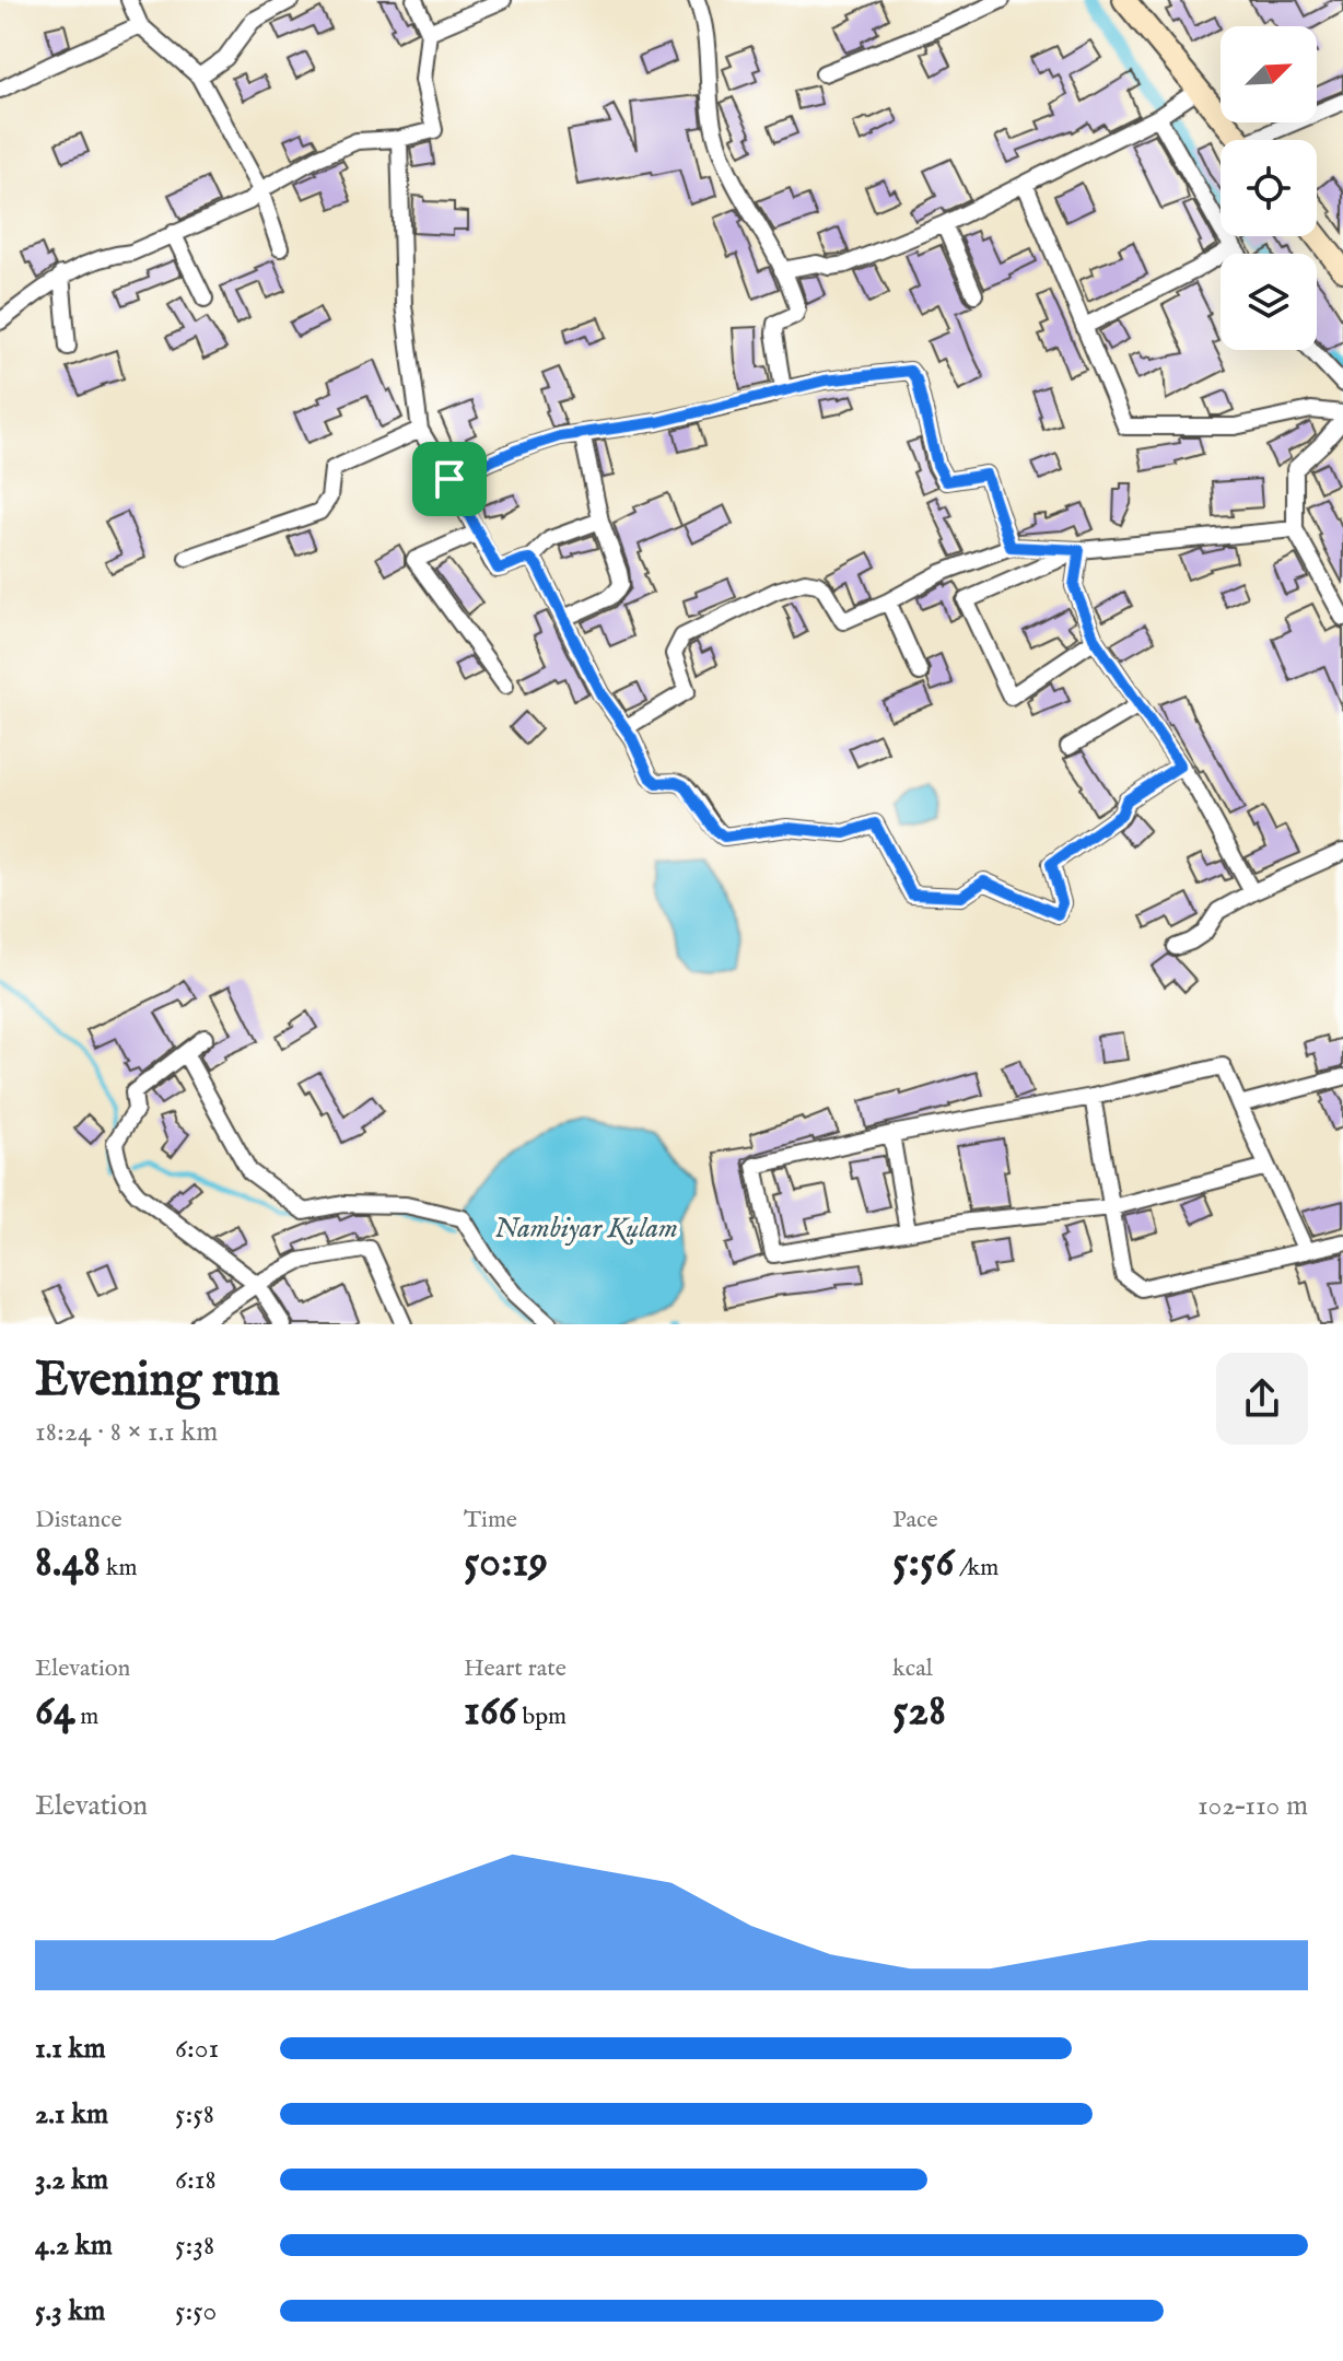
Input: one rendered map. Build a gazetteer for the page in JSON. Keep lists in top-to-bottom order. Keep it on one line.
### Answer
{"water":["Nambiyar Kulam"],"north":"top right","page":{"heading":["Evening run","18:24 · 8 × 1.1 km"],"stats":[["Distance","8.48 km"],["Time","50:19"],["Pace","5:56 /km"],["Elevation","64 m"],["Heart rate","166 bpm"],["kcal","528"]],"chart":["Elevation","102–110 m"],"list":[{"name":"1.1 km","note":"6:01"},{"name":"2.1 km","note":"5:58"},{"name":"3.2 km","note":"6:18"},{"name":"4.2 km","note":"5:38"},{"name":"5.3 km","note":"5:50"}]}}
